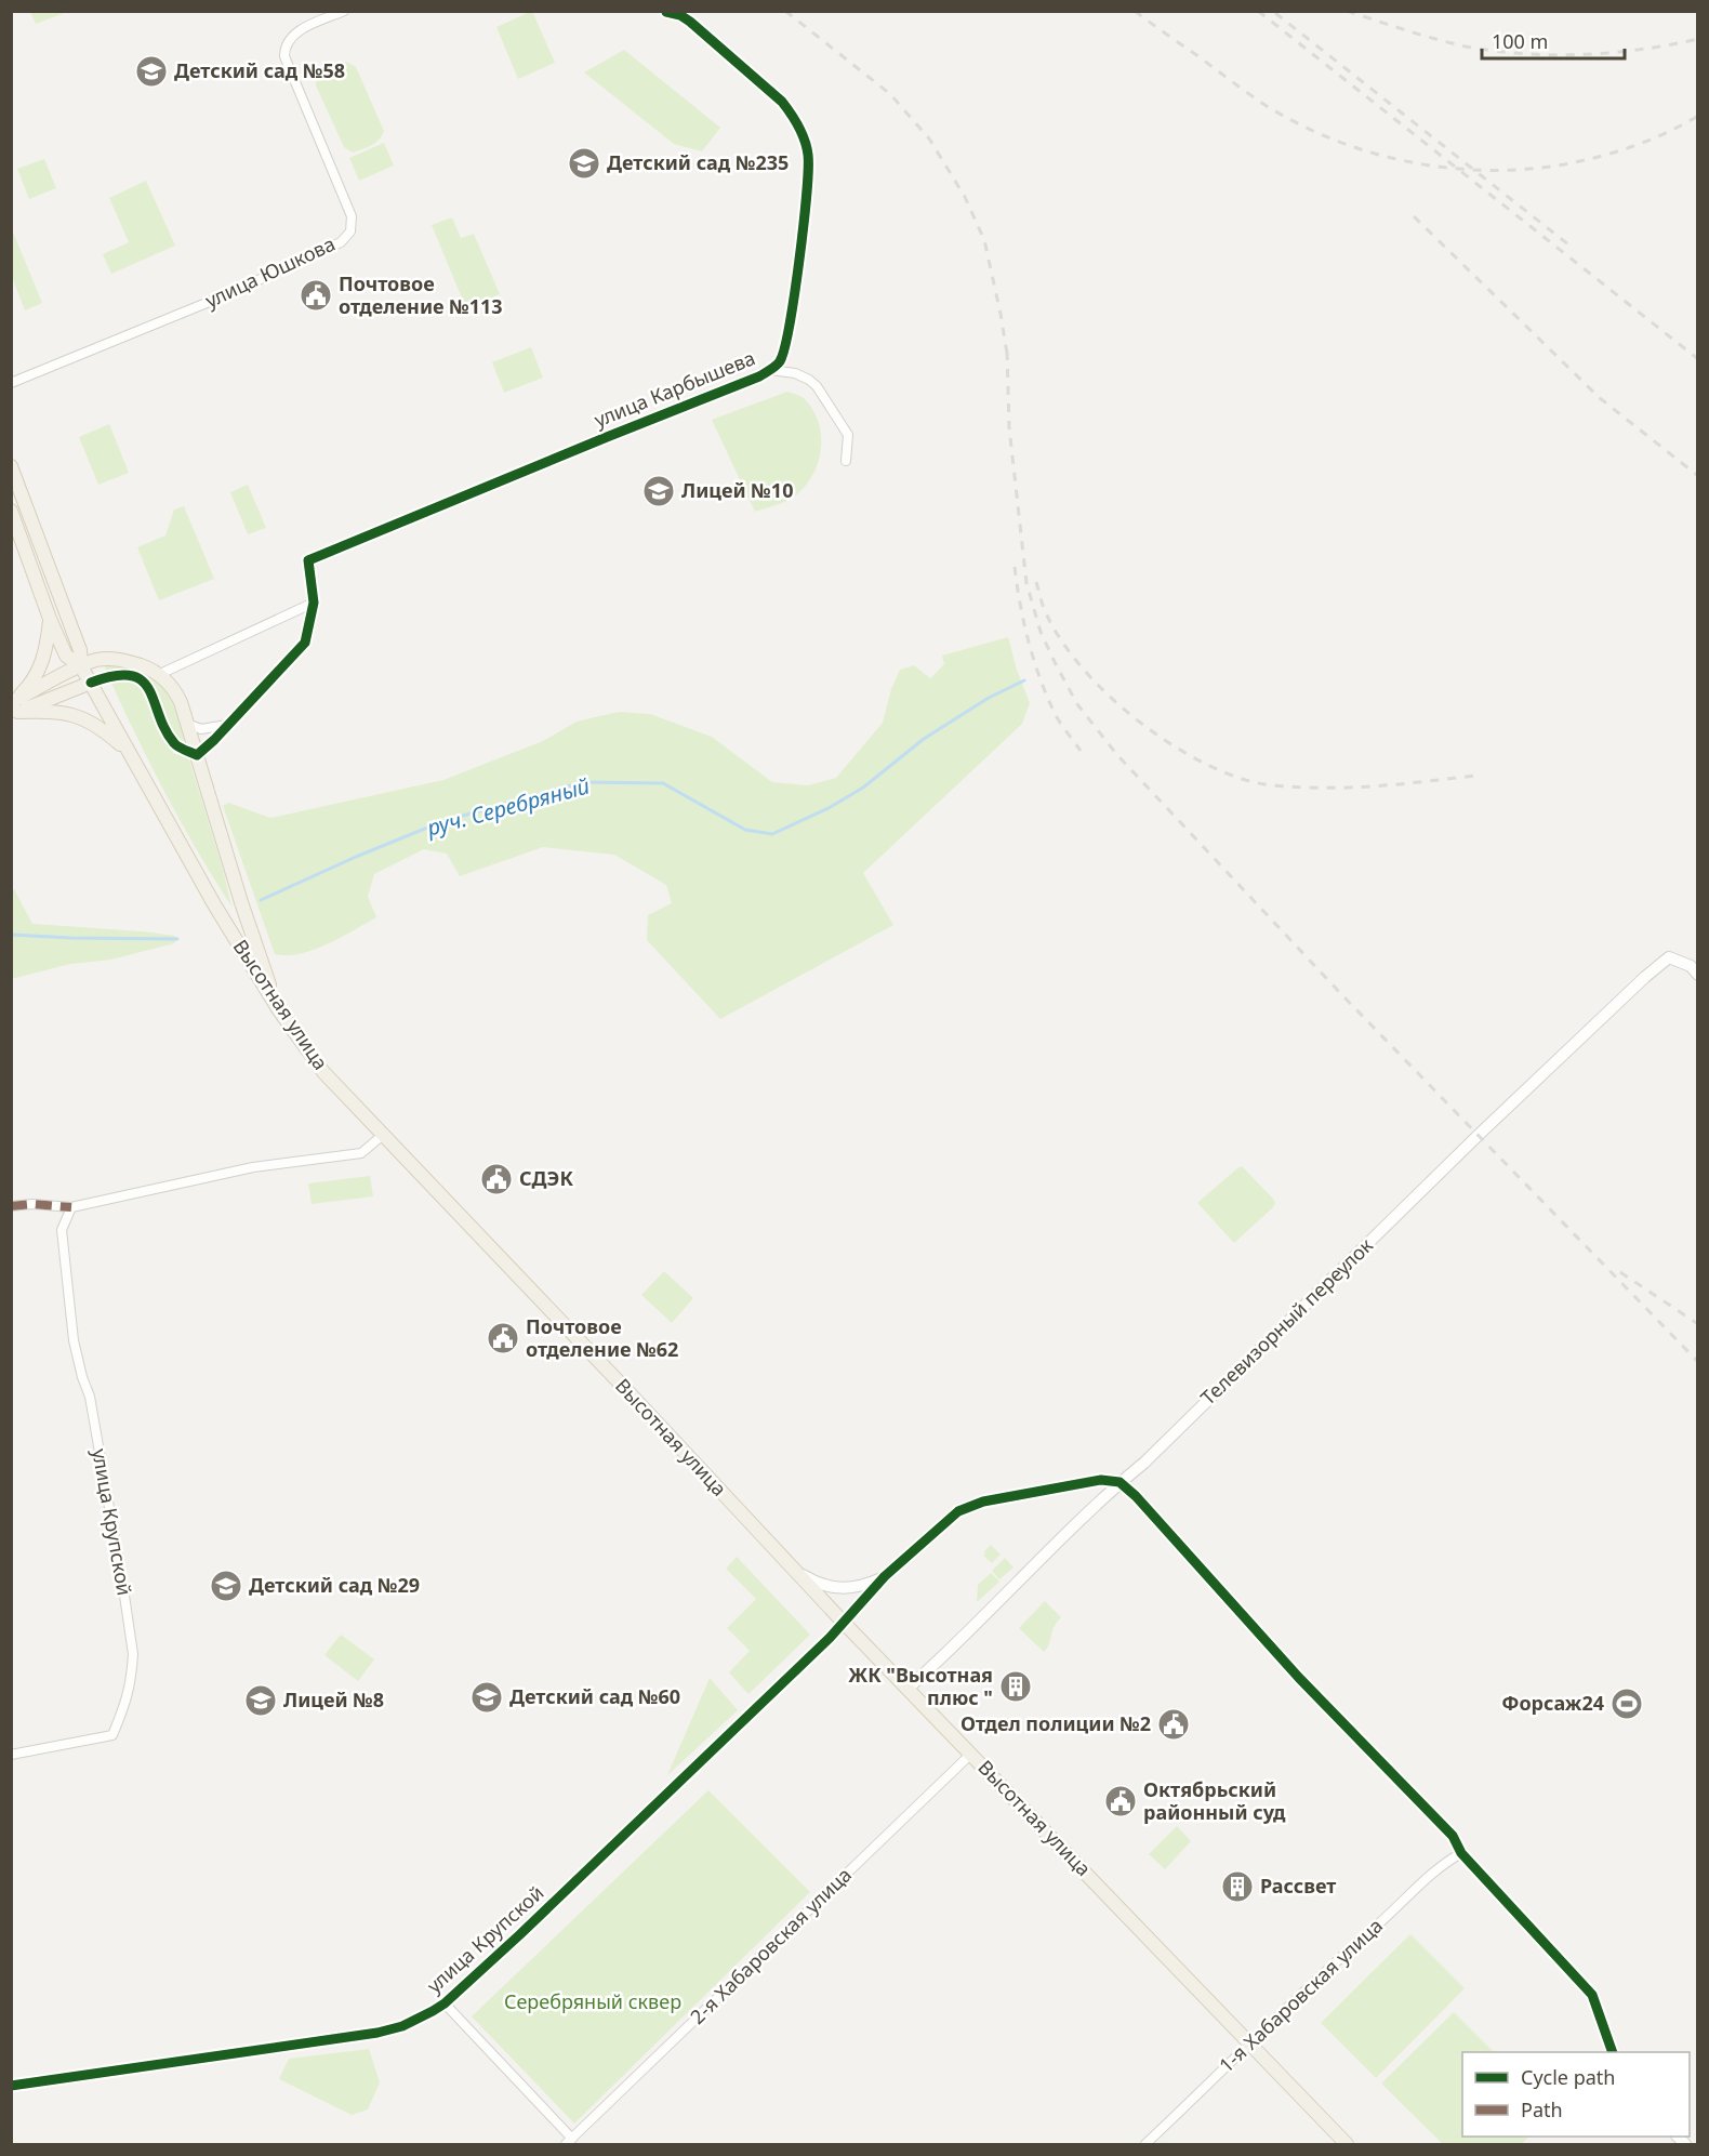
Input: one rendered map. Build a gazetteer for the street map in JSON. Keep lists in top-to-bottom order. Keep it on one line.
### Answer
{"streets":{"main road":["Высотная улица"],"street":["улица Юшкова","улица Карбышева","Телевизорный переулок","улица Крупской","2-я Хабаровская улица","1-я Хабаровская улица"]},"crossings":[["Высотная улица","Телевизорный переулок"],["Высотная улица","улица Крупской"],["Высотная улица","2-я Хабаровская улица"],["Высотная улица","1-я Хабаровская улица"]],"water":["руч. Серебряный"],"parks":["Серебряный сквер"],"places":{"school or university":["Детский сад №58","Детский сад №235","Лицей №10","Детский сад №29","Детский сад №60","Лицей №8"],"public building":["Почтовое отделение №113","СДЭК","Почтовое отделение №62","Отдел полиции №2","Октябрьский районный суд"],"building":["ЖК \"Высотная плюс \"","Рассвет"],"sports":["Форсаж24"]},"legend":["Cycle path","Path"],"scale_bar":"100 m"}
